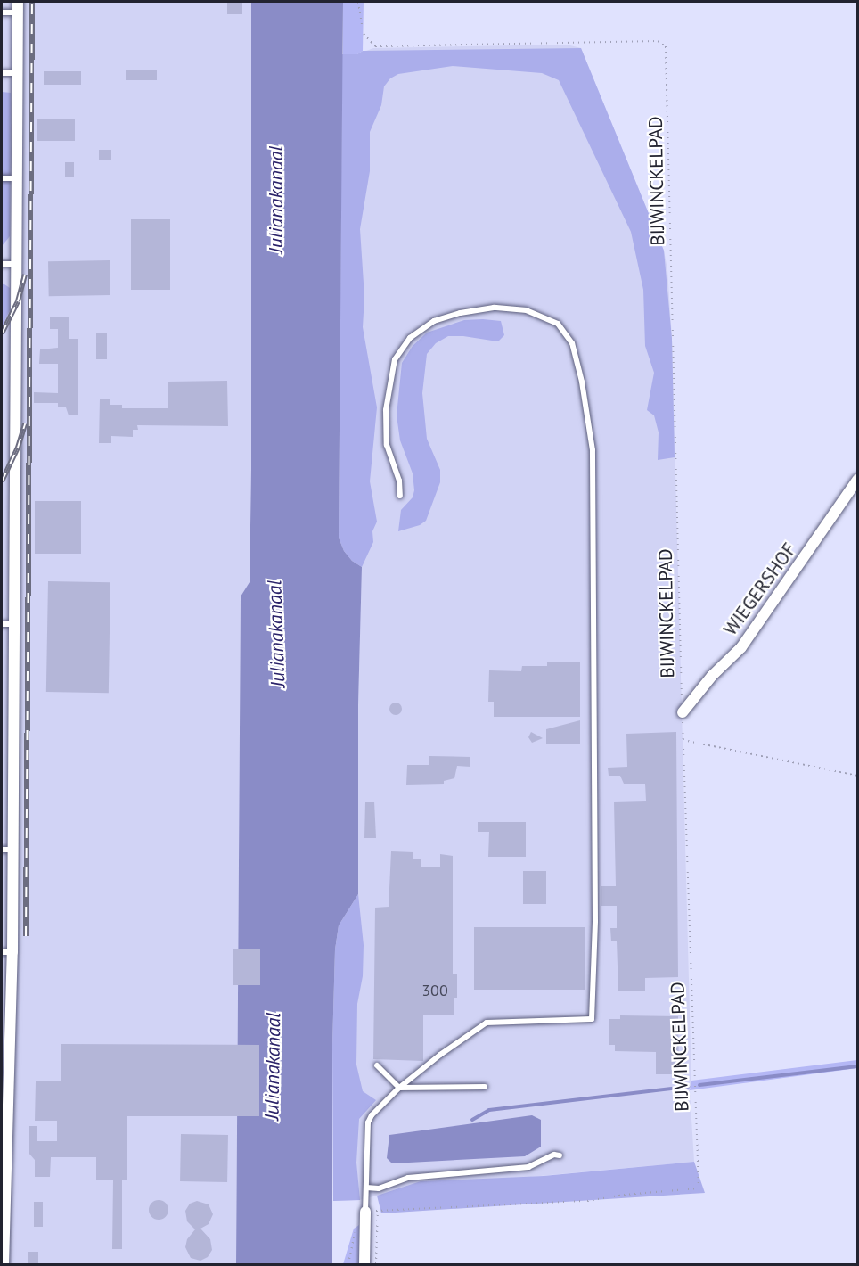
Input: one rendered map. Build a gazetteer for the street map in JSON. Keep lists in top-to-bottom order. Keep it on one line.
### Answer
{"streets":{"street":["WIEGERSHOF"],"path":["BIJWINCKELPAD"]},"crossings":[["BIJWINCKELPAD","WIEGERSHOF"]],"water":["Julianakanaal"],"house_numbers":["300"]}
